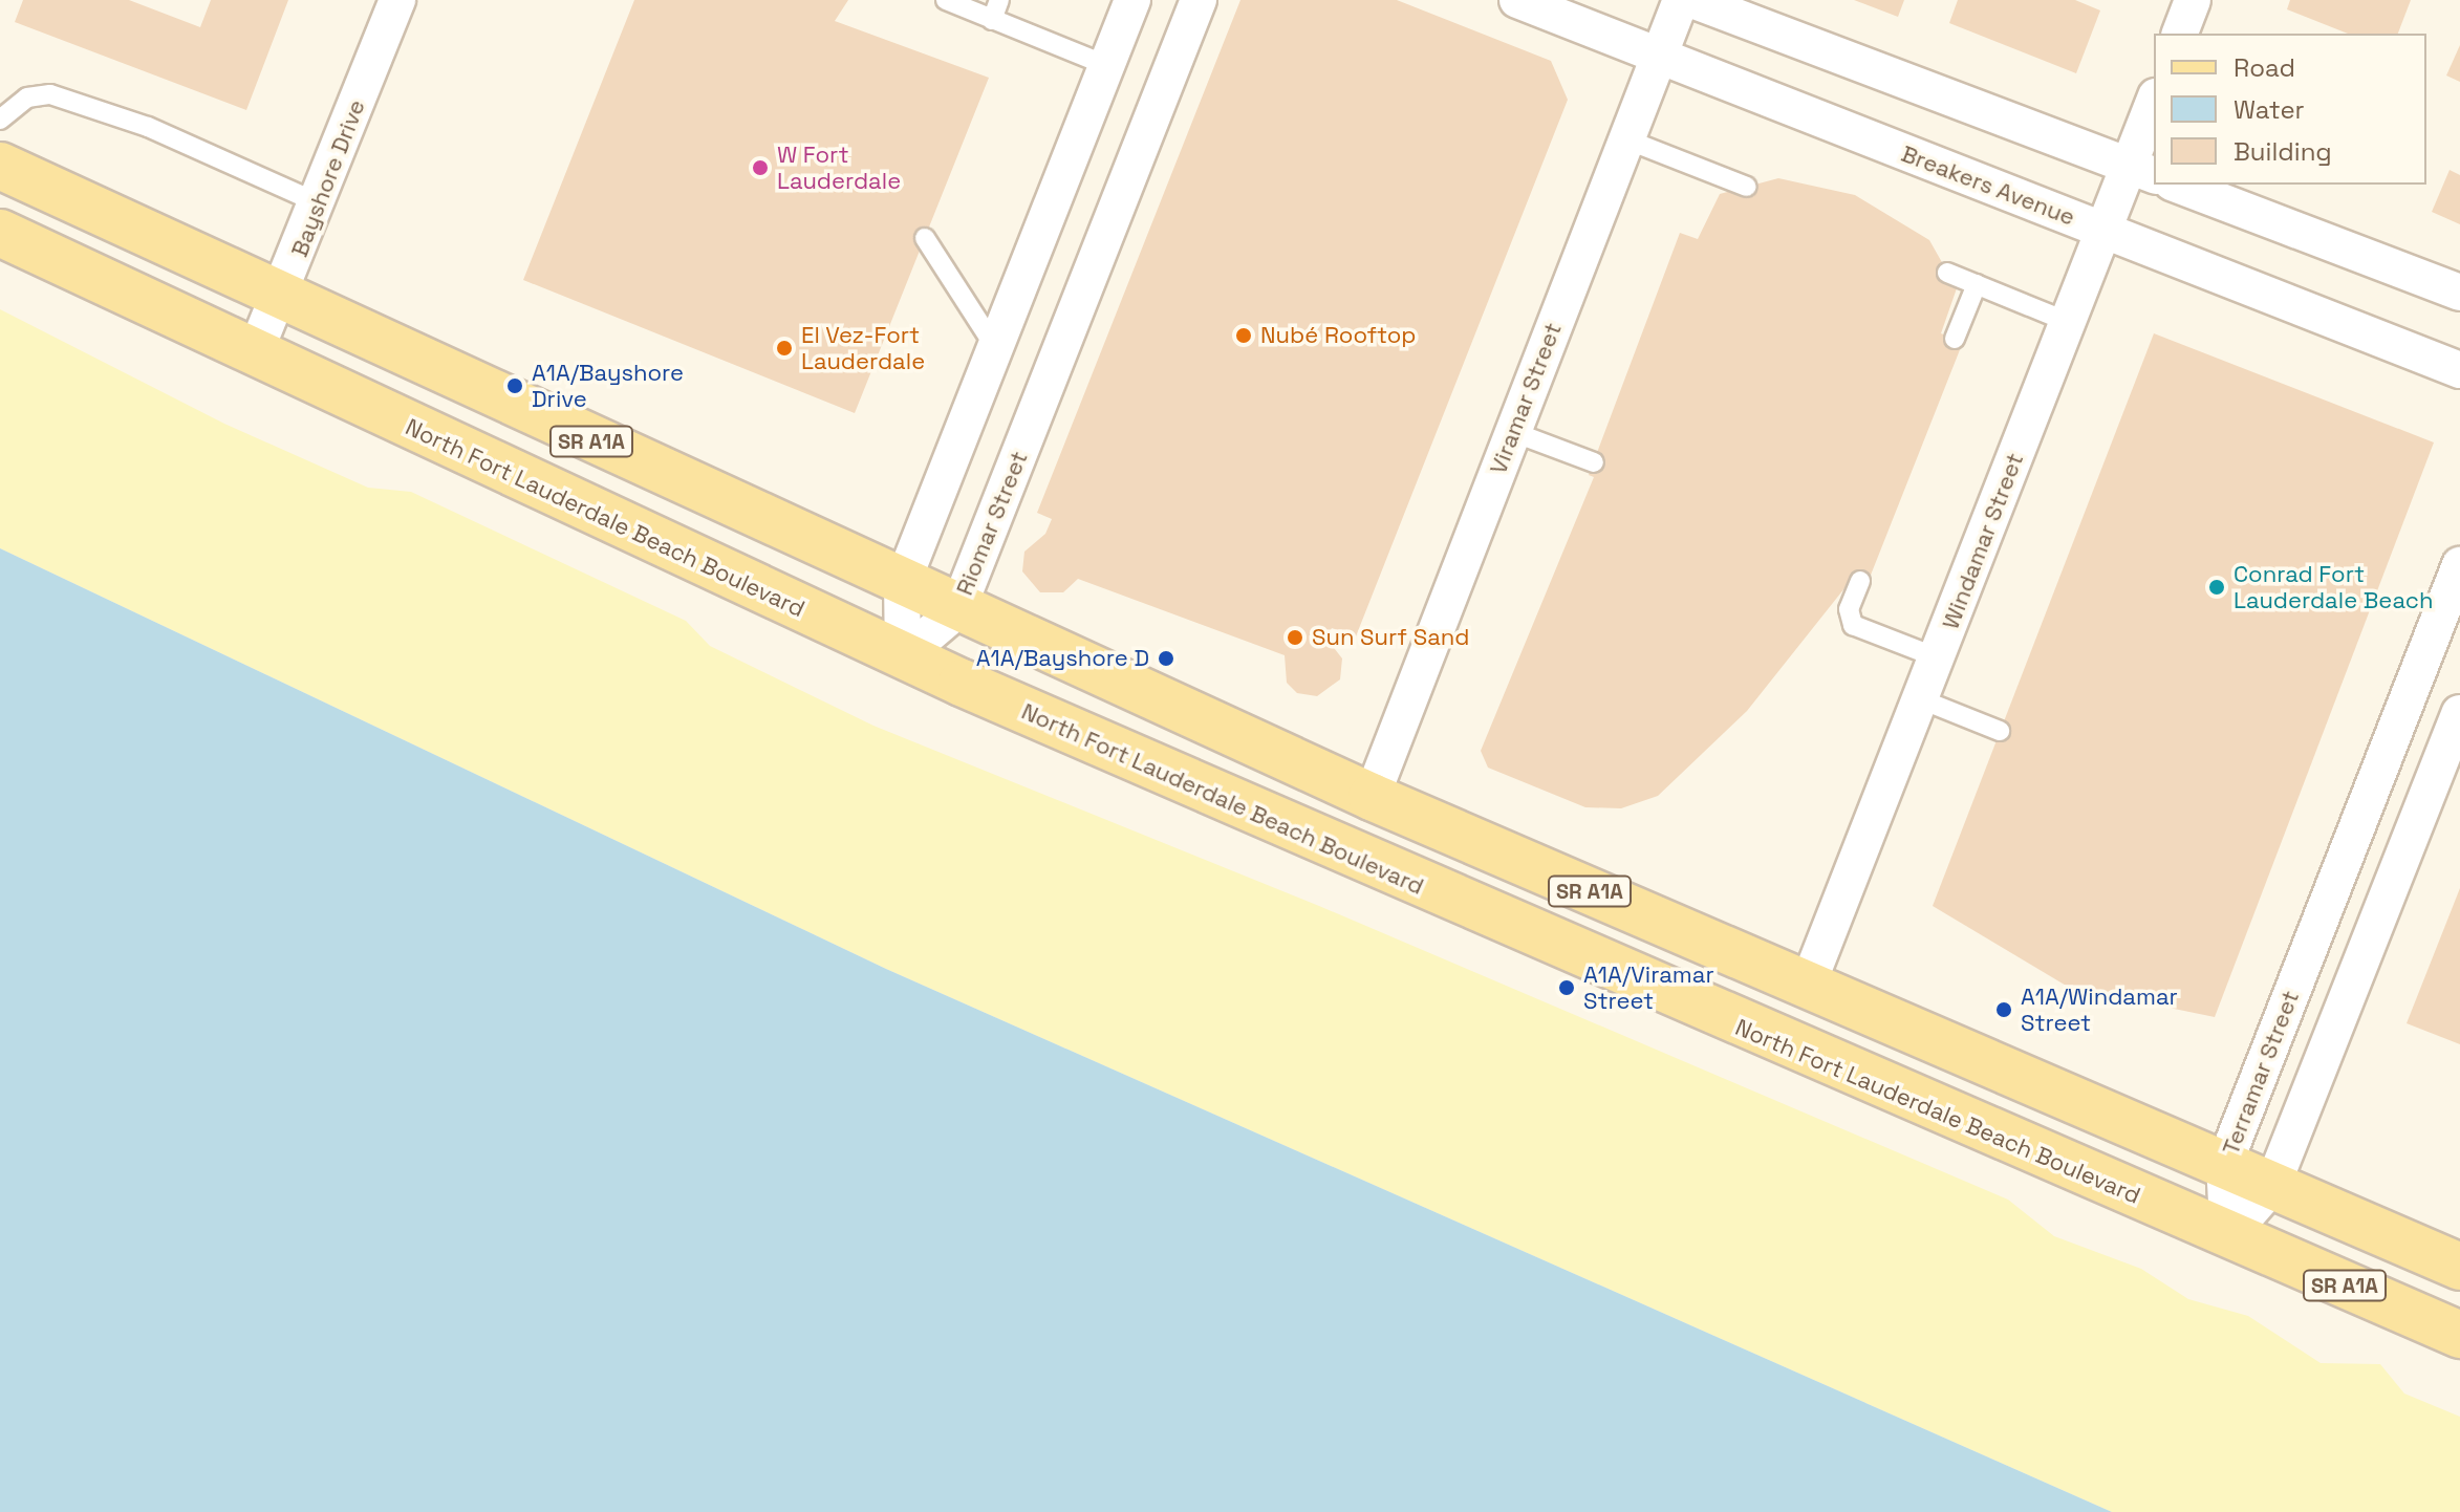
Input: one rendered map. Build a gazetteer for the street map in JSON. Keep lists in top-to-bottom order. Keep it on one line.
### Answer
{"streets":{"main road":["SR A1A","North Fort Lauderdale Beach Boulevard"],"street":["Bayshore Drive","Breakers Avenue","Viramar Street","Riomar Street","Windamar Street","Terramar Street"]},"crossings":[["Bayshore Drive","SR A1A"],["Bayshore Drive","North Fort Lauderdale Beach Boulevard"],["Breakers Avenue","Viramar Street"],["Breakers Avenue","Windamar Street"],["Viramar Street","SR A1A"],["SR A1A","Riomar Street"],["SR A1A","Windamar Street"],["SR A1A","Terramar Street"],["North Fort Lauderdale Beach Boulevard","Riomar Street"],["North Fort Lauderdale Beach Boulevard","Terramar Street"]],"places":["W Fort Lauderdale","Nubé Rooftop","El Vez-Fort Lauderdale","A1A/Bayshore Drive","Conrad Fort Lauderdale Beach","Sun Surf Sand","A1A/Bayshore D","A1A/Viramar Street","A1A/Windamar Street"],"legend":["Road","Water","Building"]}
